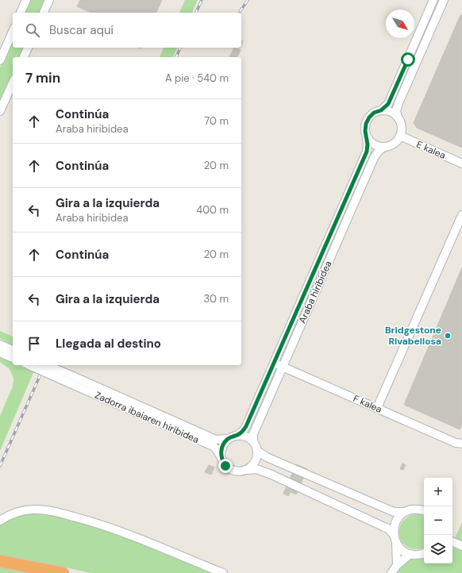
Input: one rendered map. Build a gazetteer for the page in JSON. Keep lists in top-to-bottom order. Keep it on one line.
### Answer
{"streets":{"street":["E kalea","Araba hiribidea","F kalea","Zadorra ibaiaren hiribidea"]},"crossings":[["E kalea","Araba hiribidea"],["Araba hiribidea","F kalea"],["Araba hiribidea","Zadorra ibaiaren hiribidea"]],"places":["Bridgestone Rivabellosa"],"north":"bottom right","page":{"search":"Buscar aquí","heading":["7 min","A pie · 540 m"],"list":[["Continúa","Araba hiribidea","70 m"],["Continúa","20 m"],["Gira a la izquierda","Araba hiribidea","400 m"],["Continúa","20 m"],["Gira a la izquierda","30 m"],"Llegada al destino"],"map_buttons":["+","−"]}}
